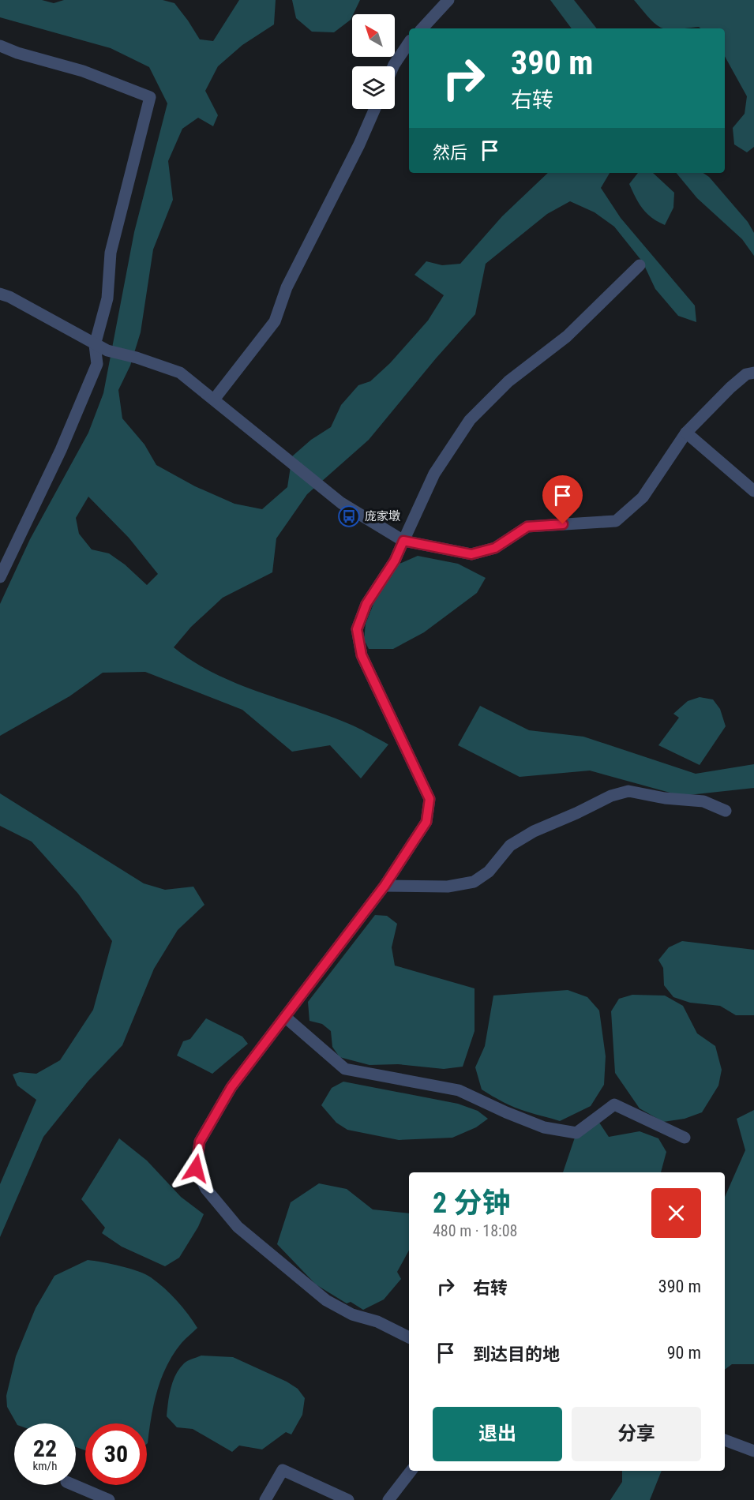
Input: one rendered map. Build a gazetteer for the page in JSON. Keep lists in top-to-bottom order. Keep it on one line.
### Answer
{"places":{"bus stop":["庞家墩"]},"north":"top left","page":{"turn":["390 m","右转"],"then":"然后","heading":["2 分钟","480 m · 18:08"],"list":[{"name":"右转","value":"390 m"},{"name":"到达目的地","value":"90 m"}],"buttons":["退出","分享"],"speed":"22 km/h","limit":"30"}}
